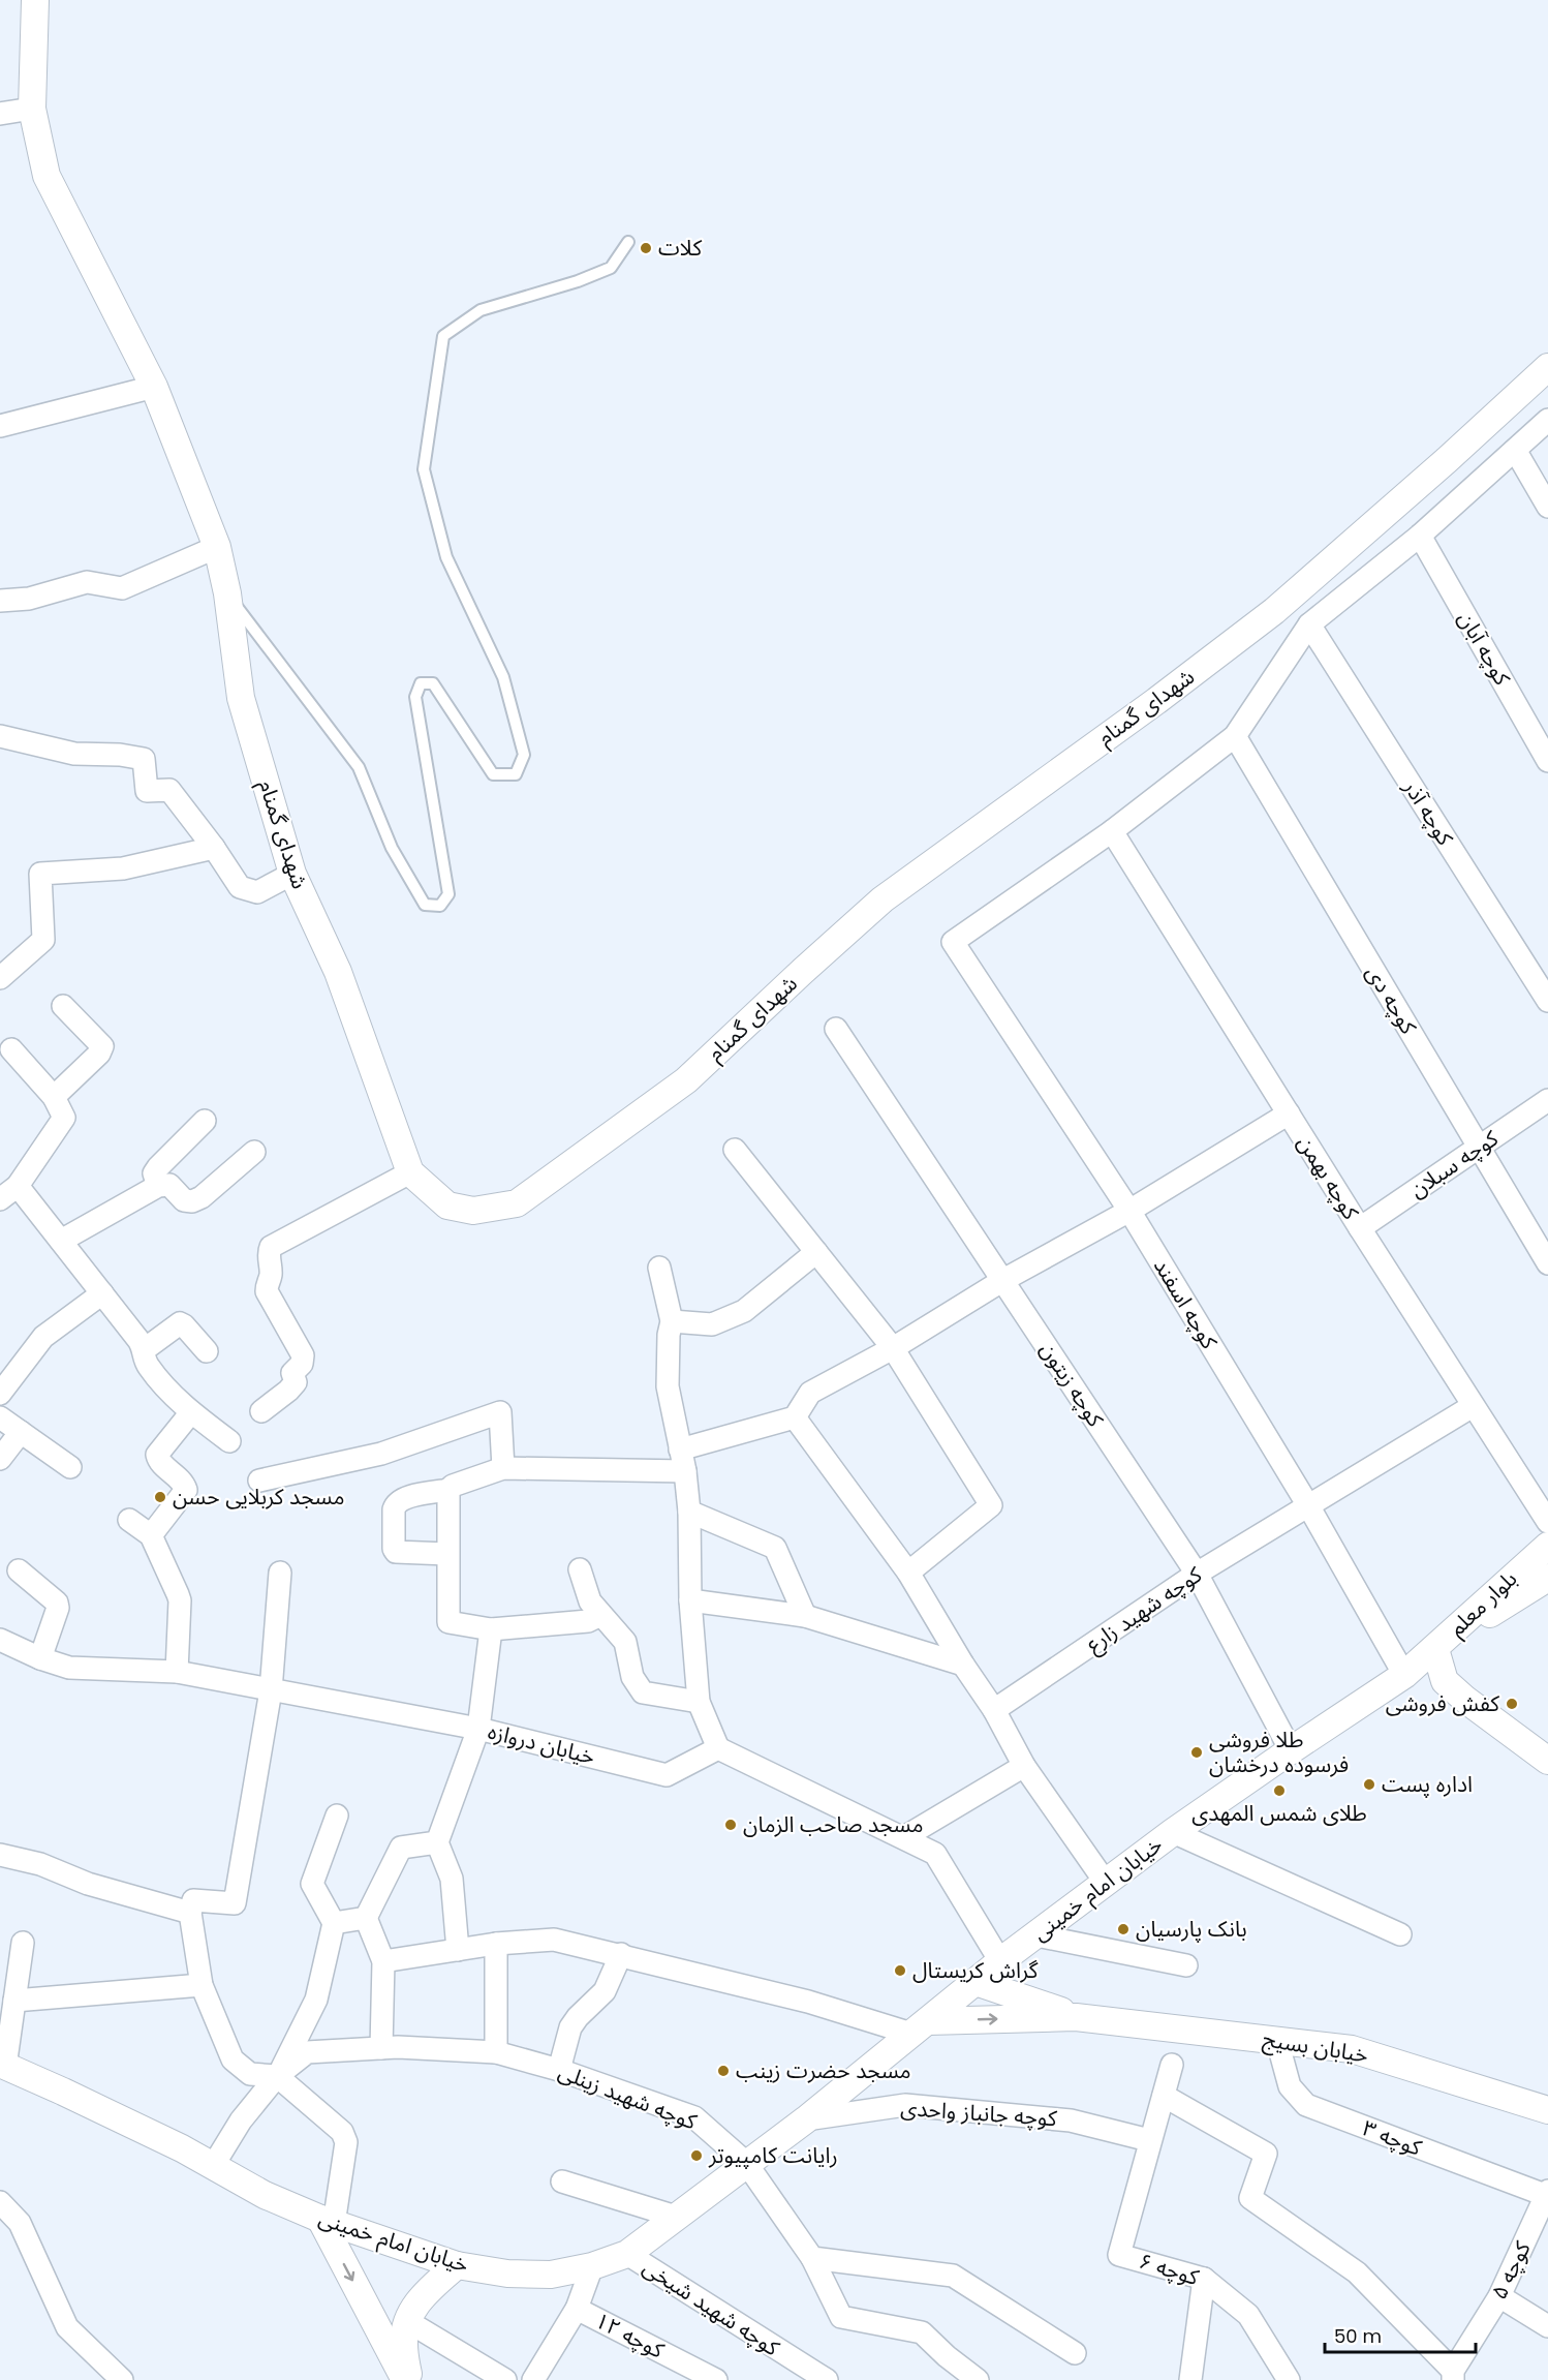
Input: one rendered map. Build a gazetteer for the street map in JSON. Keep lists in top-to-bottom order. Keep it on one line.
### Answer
{"streets":{"street":["کوچه آبان","شهدای گمنام","کوچه آذر","کوچه دی","کوچه سبلان","کوچه بهمن","کوچه اسفند","کوچه زیتون","بلوار معلم","کوچه شهید زارع","خیابان دروازه","خیابان امام خمینی","خیابان بسیج","کوچه شهید زینلی","کوچه جانباز واحدی","کوچه ۳","کوچه ۶","کوچه ۵","کوچه شهید شیخی","کوچه ۱۲"]},"crossings":[["کوچه دی","کوچه سبلان"],["کوچه سبلان","کوچه بهمن"],["کوچه بهمن","کوچه اسفند"],["کوچه بهمن","کوچه شهید زارع"],["کوچه اسفند","کوچه شهید زارع"],["کوچه اسفند","خیابان امام خمینی"],["کوچه زیتون","کوچه شهید زارع"],["کوچه زیتون","خیابان امام خمینی"],["بلوار معلم","خیابان امام خمینی"],["خیابان امام خمینی","خیابان بسیج"],["خیابان امام خمینی","کوچه شهید زینلی"],["خیابان امام خمینی","کوچه جانباز واحدی"],["خیابان امام خمینی","کوچه شهید شیخی"],["خیابان بسیج","کوچه ۳"],["کوچه جانباز واحدی","کوچه ۶"],["کوچه ۳","کوچه ۵"]],"places":["کلات","مسجد کربلایی حسن","کفش فروشی","طلا فروشی فرسوده درخشان","اداره پست","طلای شمس المهدی","مسجد صاحب الزمان","بانک پارسیان","گراش کریستال","مسجد حضرت زینب","رایانت کامپیوتر"],"scale_bar":"50 m"}
